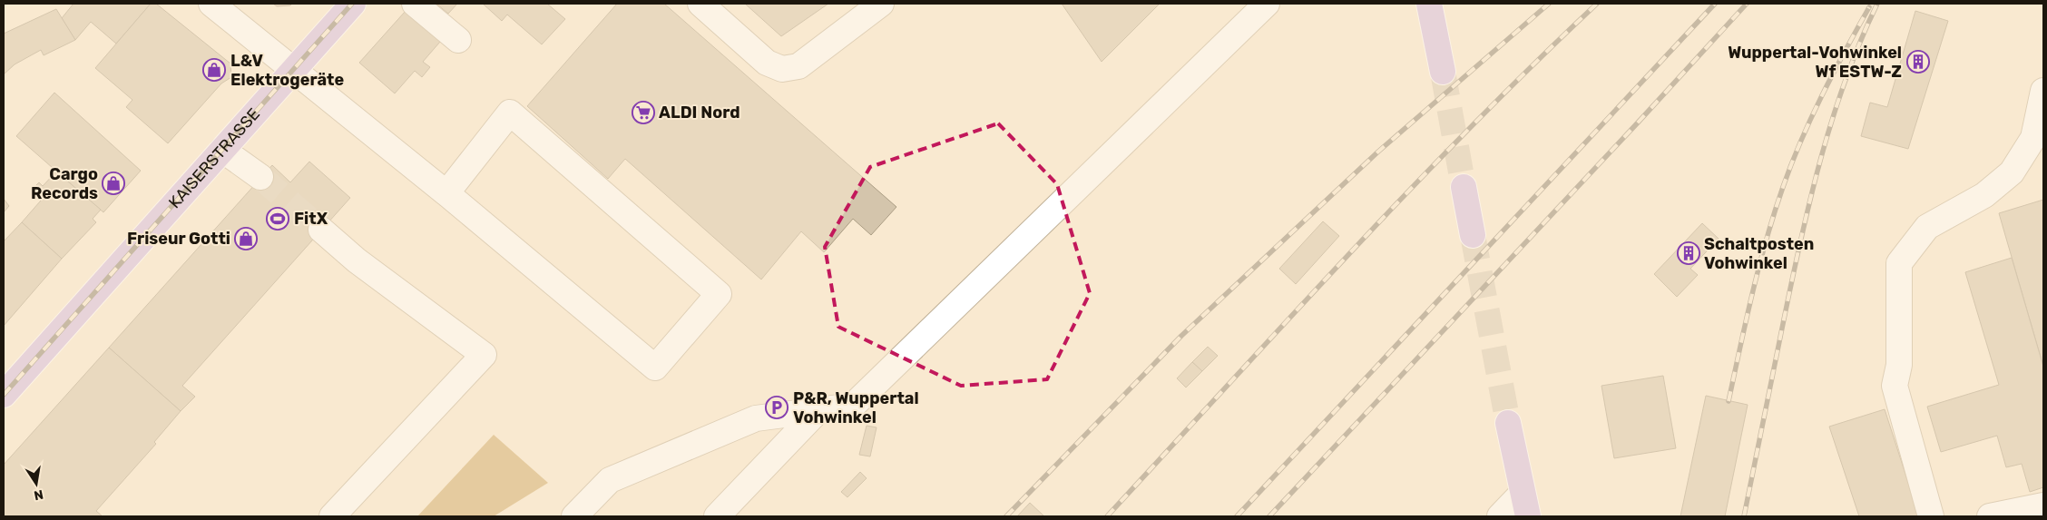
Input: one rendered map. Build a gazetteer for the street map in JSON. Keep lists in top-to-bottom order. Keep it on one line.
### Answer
{"streets":{"main road":["KAISERSTRASSE"]},"places":{"building":["Wuppertal-Vohwinkel Wf ESTW-Z","Schaltposten Vohwinkel"],"shop":["L&V Elektrogeräte","Cargo Records","Friseur Gotti"],"supermarket":["ALDI Nord"],"sports":["FitX"],"parking":["P&R, Wuppertal Vohwinkel"]},"north":"bottom"}
